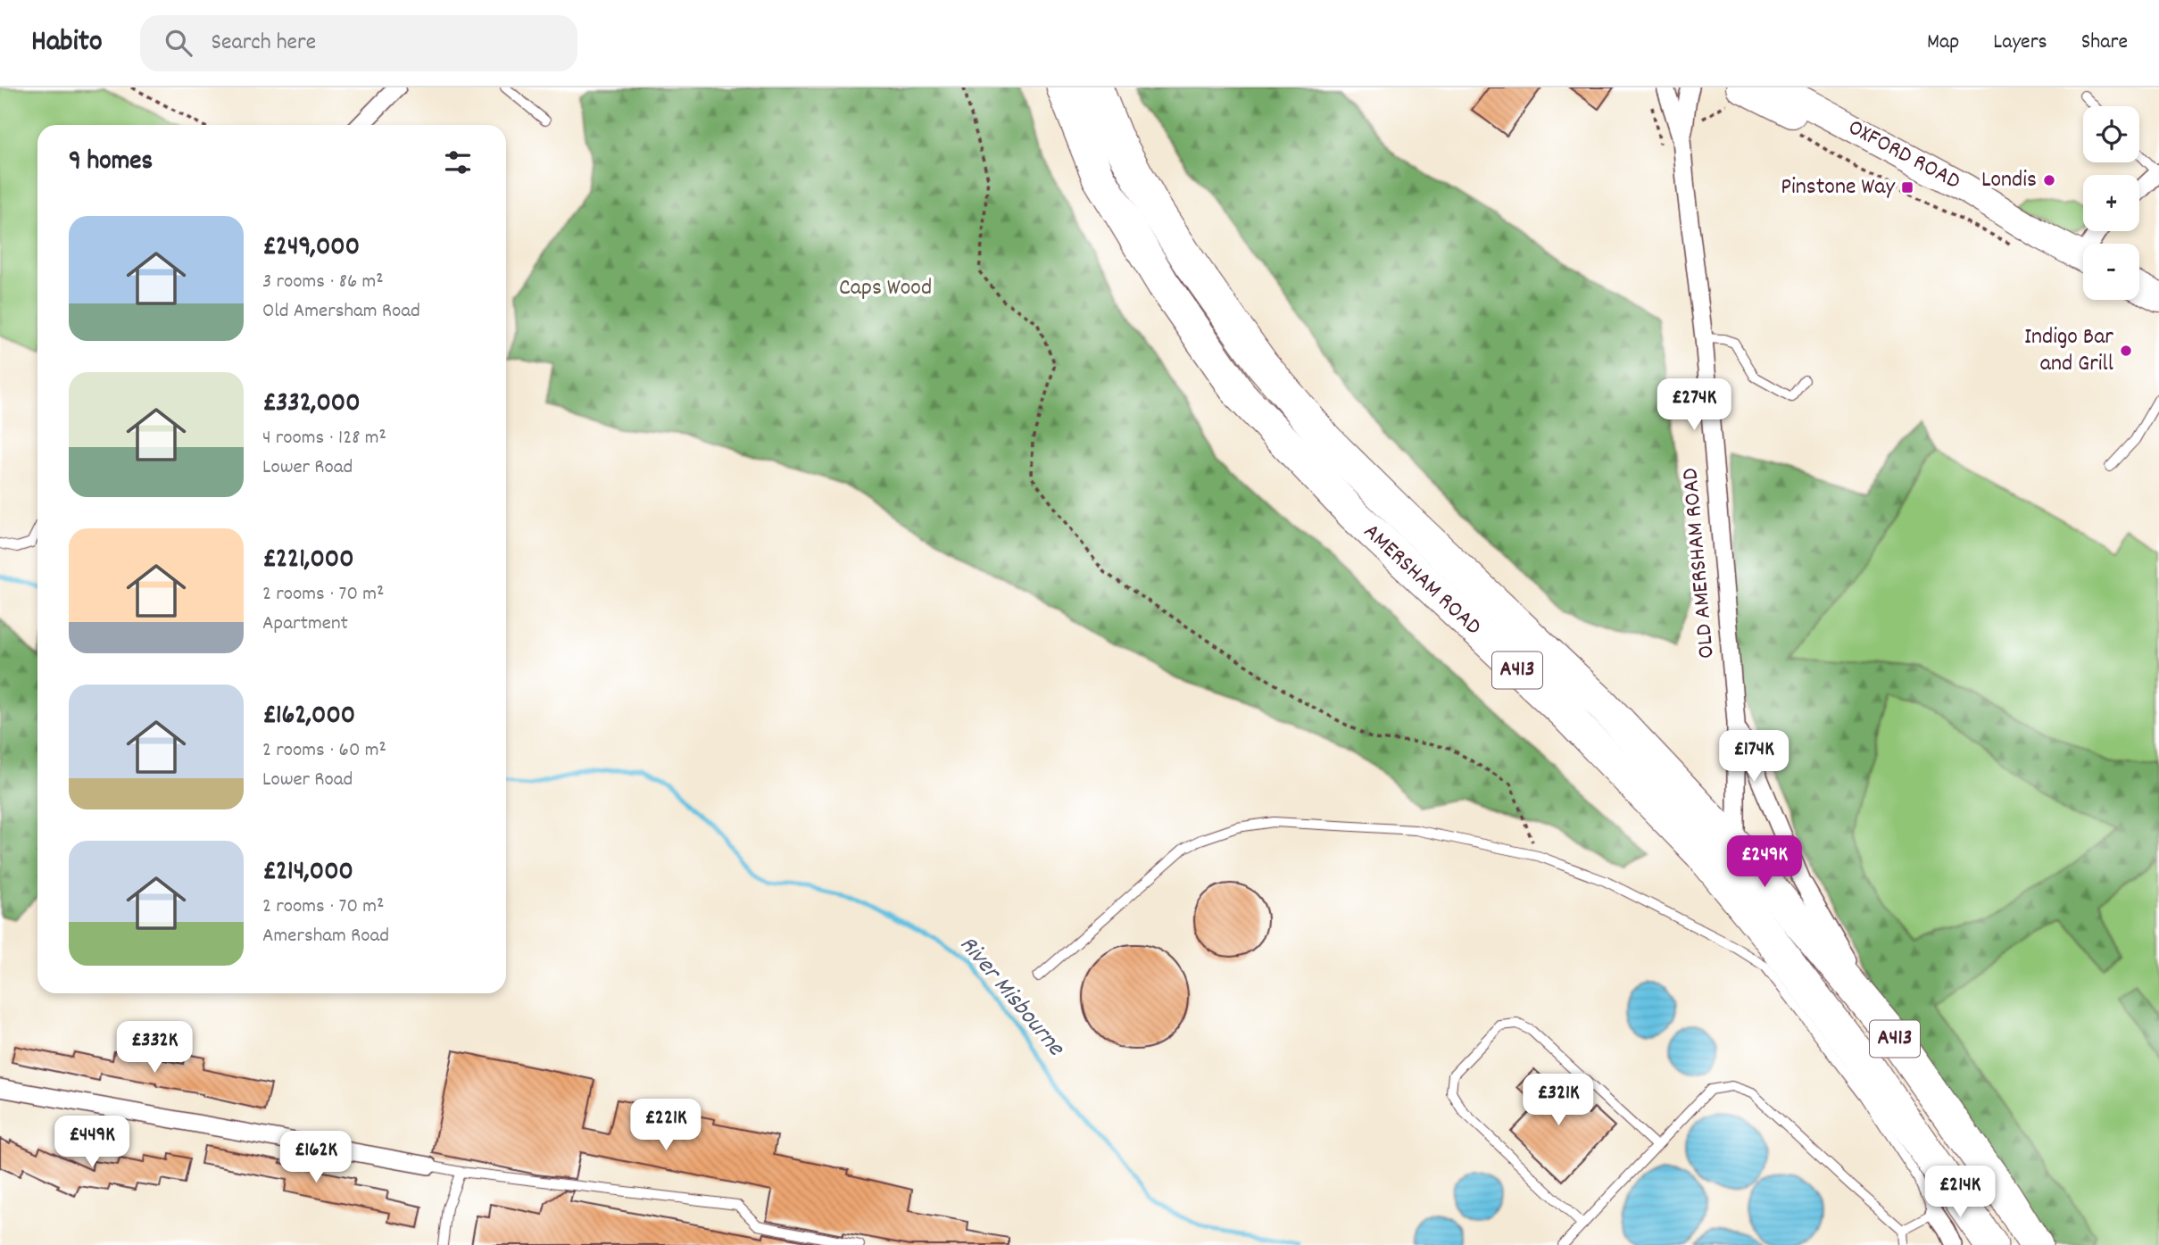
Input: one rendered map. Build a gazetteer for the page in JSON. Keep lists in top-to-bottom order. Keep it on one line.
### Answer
{"streets":{"highway":["AMERSHAM ROAD","A413"],"main road":["OXFORD ROAD"],"street":["OLD AMERSHAM ROAD"]},"crossings":[["OLD AMERSHAM ROAD","AMERSHAM ROAD"],["OLD AMERSHAM ROAD","A413"]],"water":["River Misbourne"],"parks":["Caps Wood"],"places":{"other":["Londis","Indigo Bar and Grill"],"transit":["Pinstone Way"]},"page":{"header":"Habito","search":"Search here","nav":["Map","Layers","Share"],"map_buttons":["+","−"],"heading":"9 homes","list":[{"name":"£249,000","note":"3 rooms · 86 m² · Old Amersham Road"},{"name":"£332,000","note":"4 rooms · 128 m² · Lower Road"},{"name":"£221,000","note":"2 rooms · 70 m² · Apartment"},{"name":"£162,000","note":"2 rooms · 60 m² · Lower Road"},{"name":"£214,000","note":"2 rooms · 70 m² · Amersham Road"}],"price":["£274K","£174K","£249K","£332K","£321K","£221K","£449K","£162K","£214K"]}}
